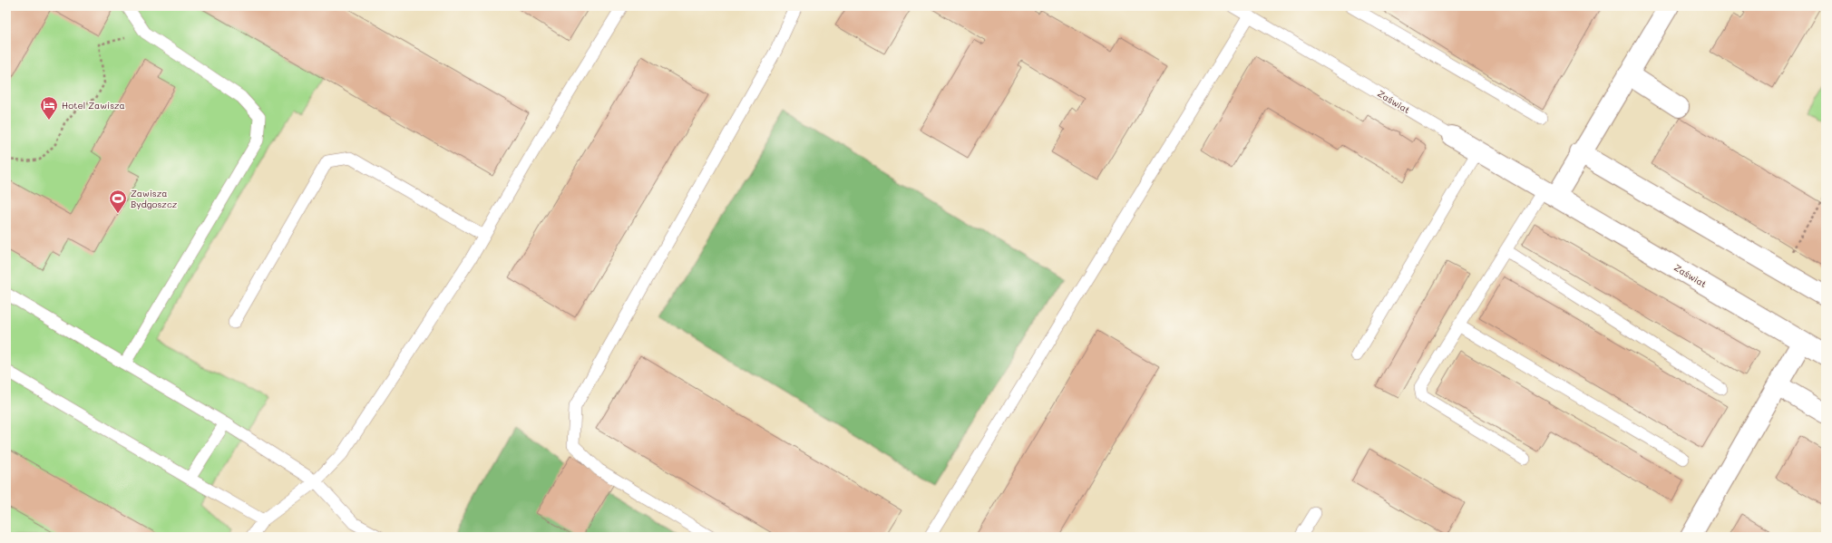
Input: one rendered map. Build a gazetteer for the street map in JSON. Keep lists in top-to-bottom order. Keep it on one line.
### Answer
{"streets":{"street":["Zaświat"]},"places":{"hotel":["Hotel Zawisza"],"sports":["Zawisza Bydgoszcz"]}}
